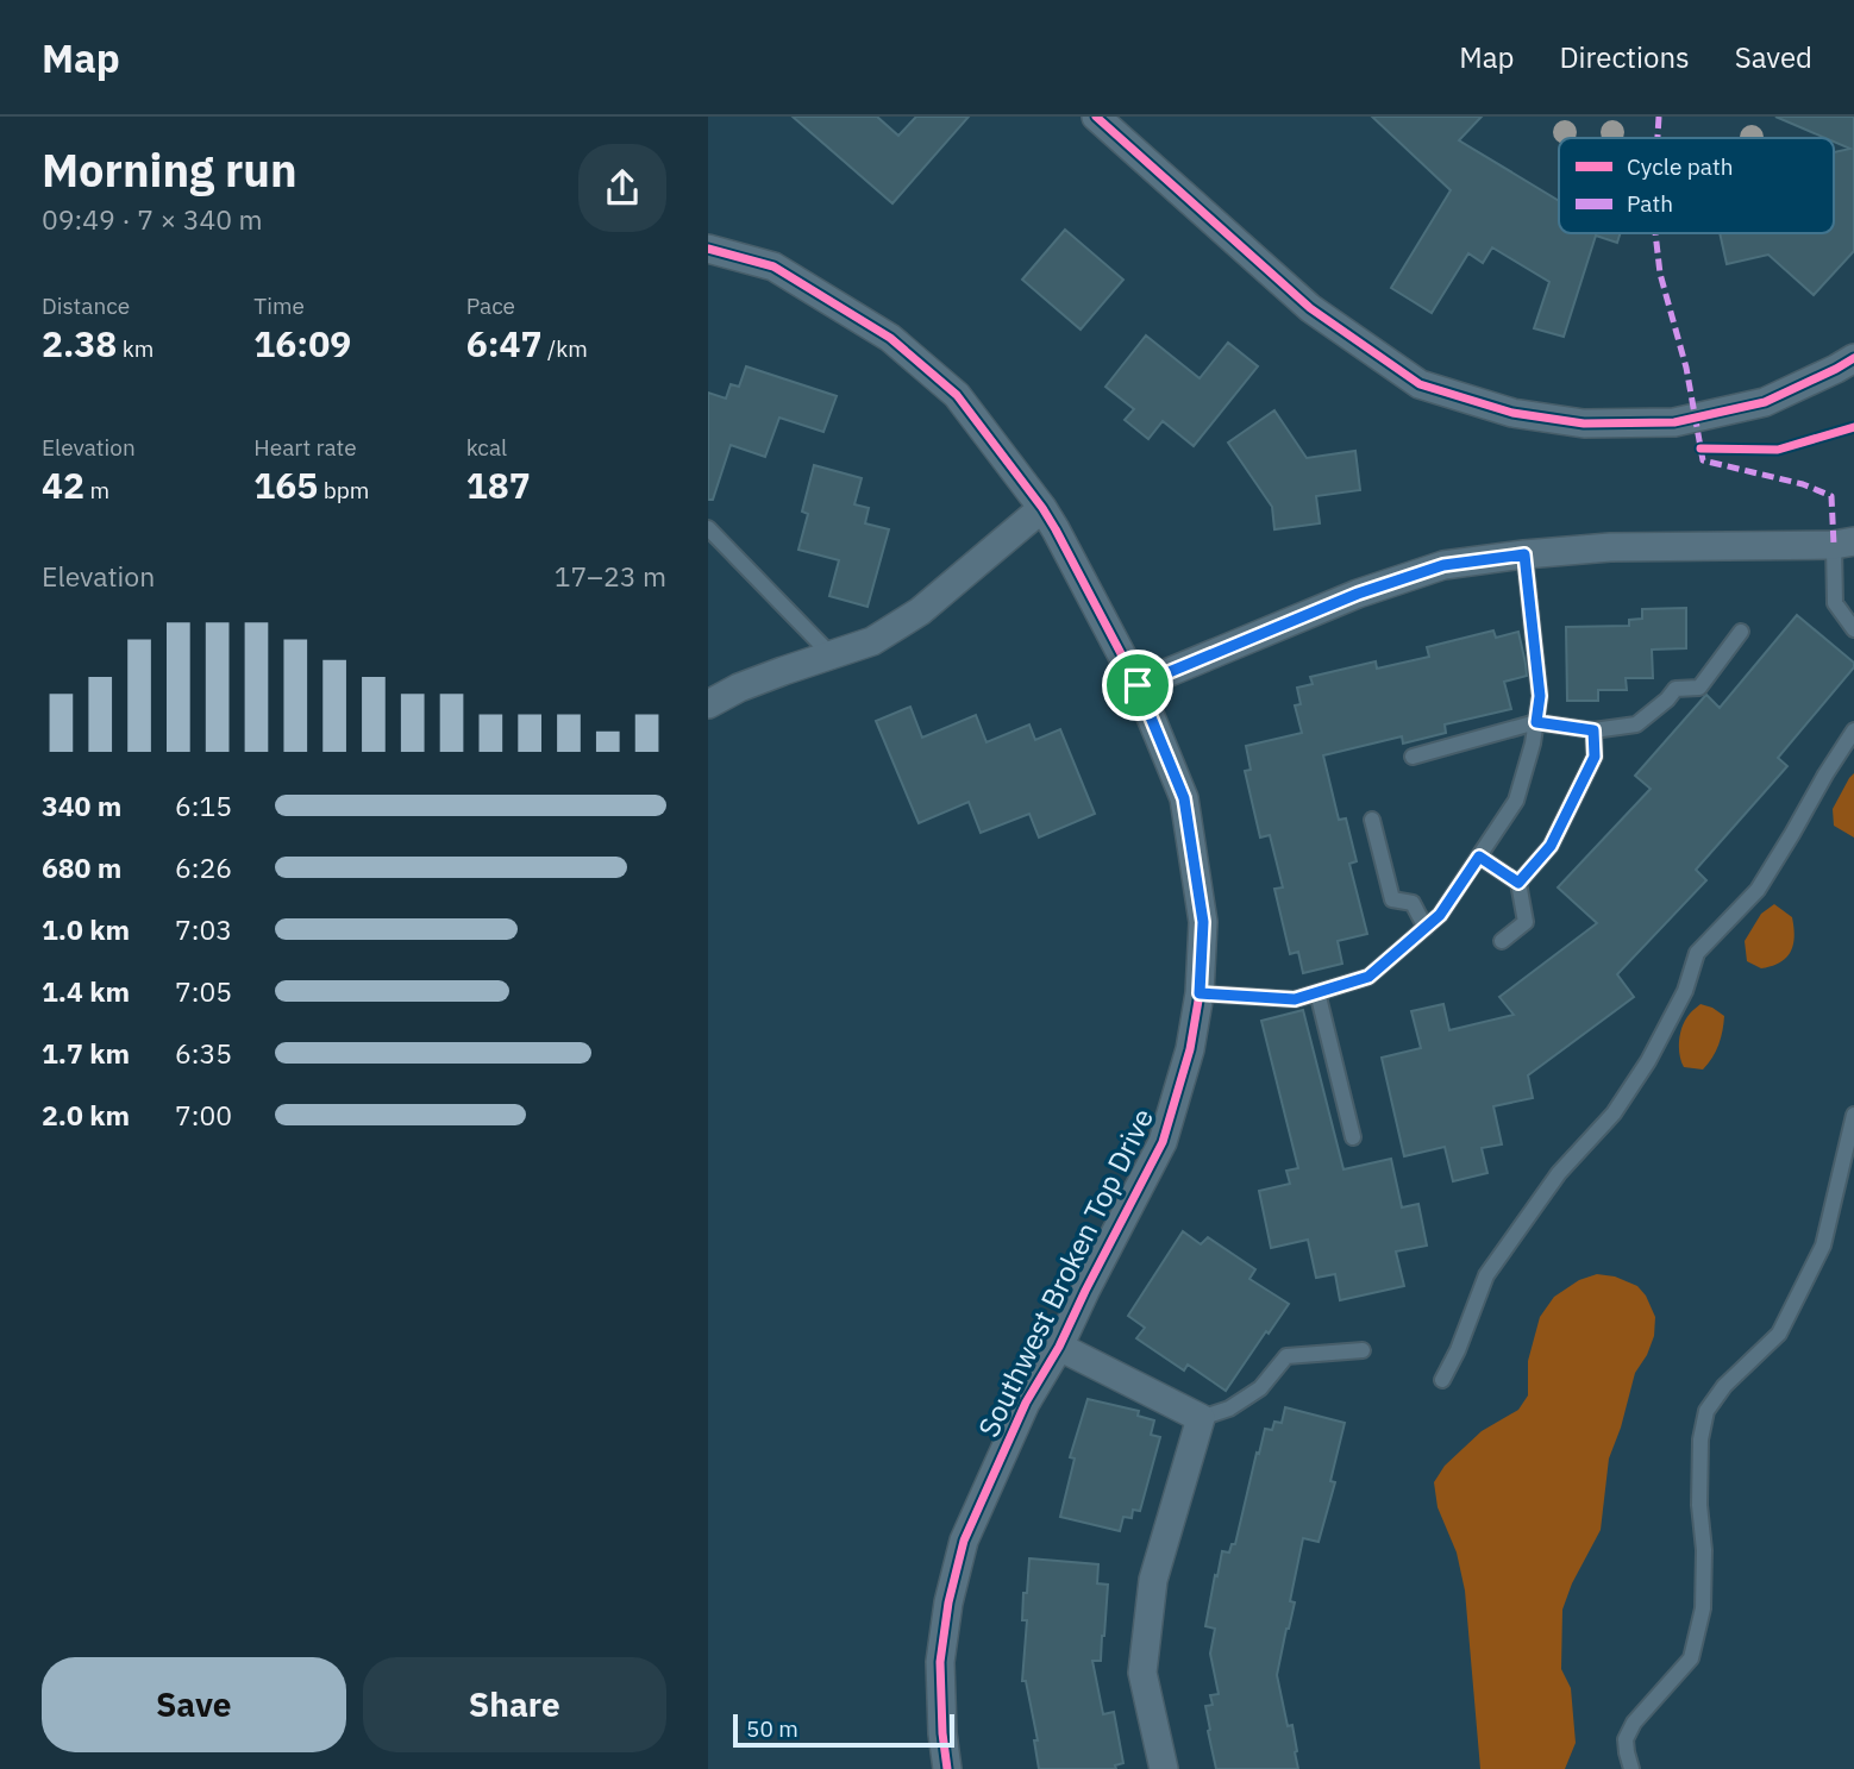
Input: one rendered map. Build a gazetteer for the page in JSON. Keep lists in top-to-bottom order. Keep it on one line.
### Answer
{"streets":{"street":["Southwest Broken Top Drive"]},"legend":["Cycle path","Path"],"scale_bar":"50 m","page":{"header":"Map","nav":["Map","Directions","Saved"],"heading":["Morning run","09:49 · 7 × 340 m"],"stats":[["Distance","2.38 km"],["Time","16:09"],["Pace","6:47 /km"],["Elevation","42 m"],["Heart rate","165 bpm"],["kcal","187"]],"chart":["Elevation","17–23 m"],"list":[{"name":"340 m","note":"6:15"},{"name":"680 m","note":"6:26"},{"name":"1.0 km","note":"7:03"},{"name":"1.4 km","note":"7:05"},{"name":"1.7 km","note":"6:35"},{"name":"2.0 km","note":"7:00"}],"buttons":["Save","Share"],"scale":"50 m"}}
